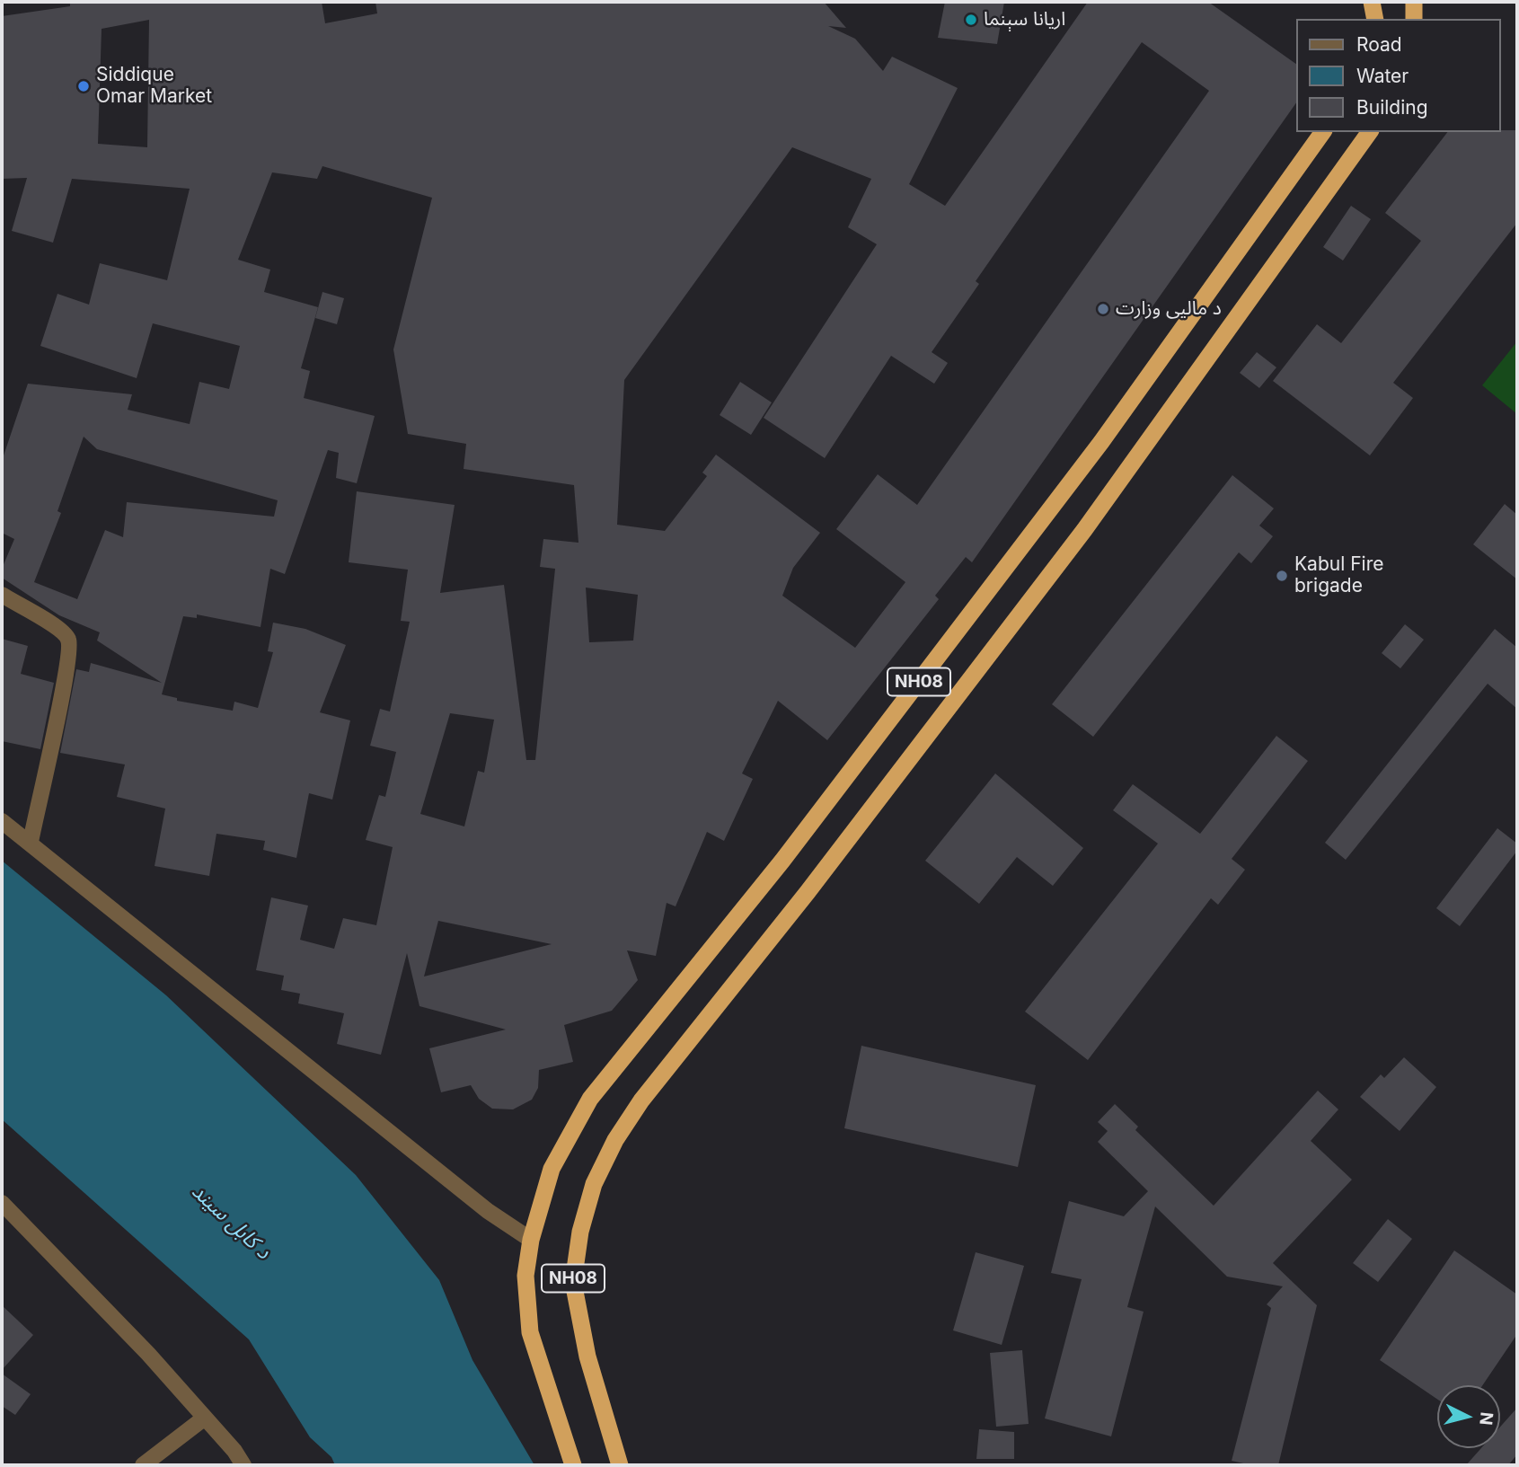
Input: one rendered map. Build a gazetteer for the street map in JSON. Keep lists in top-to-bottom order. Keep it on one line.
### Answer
{"streets":{"highway":["NH08"]},"water":["د کابل سيند"],"places":["اريانا سېنما","Siddique Omar Market","د مالیی وزارت","Kabul Fire brigade"],"legend":["Road","Water","Building"],"north":"right"}
